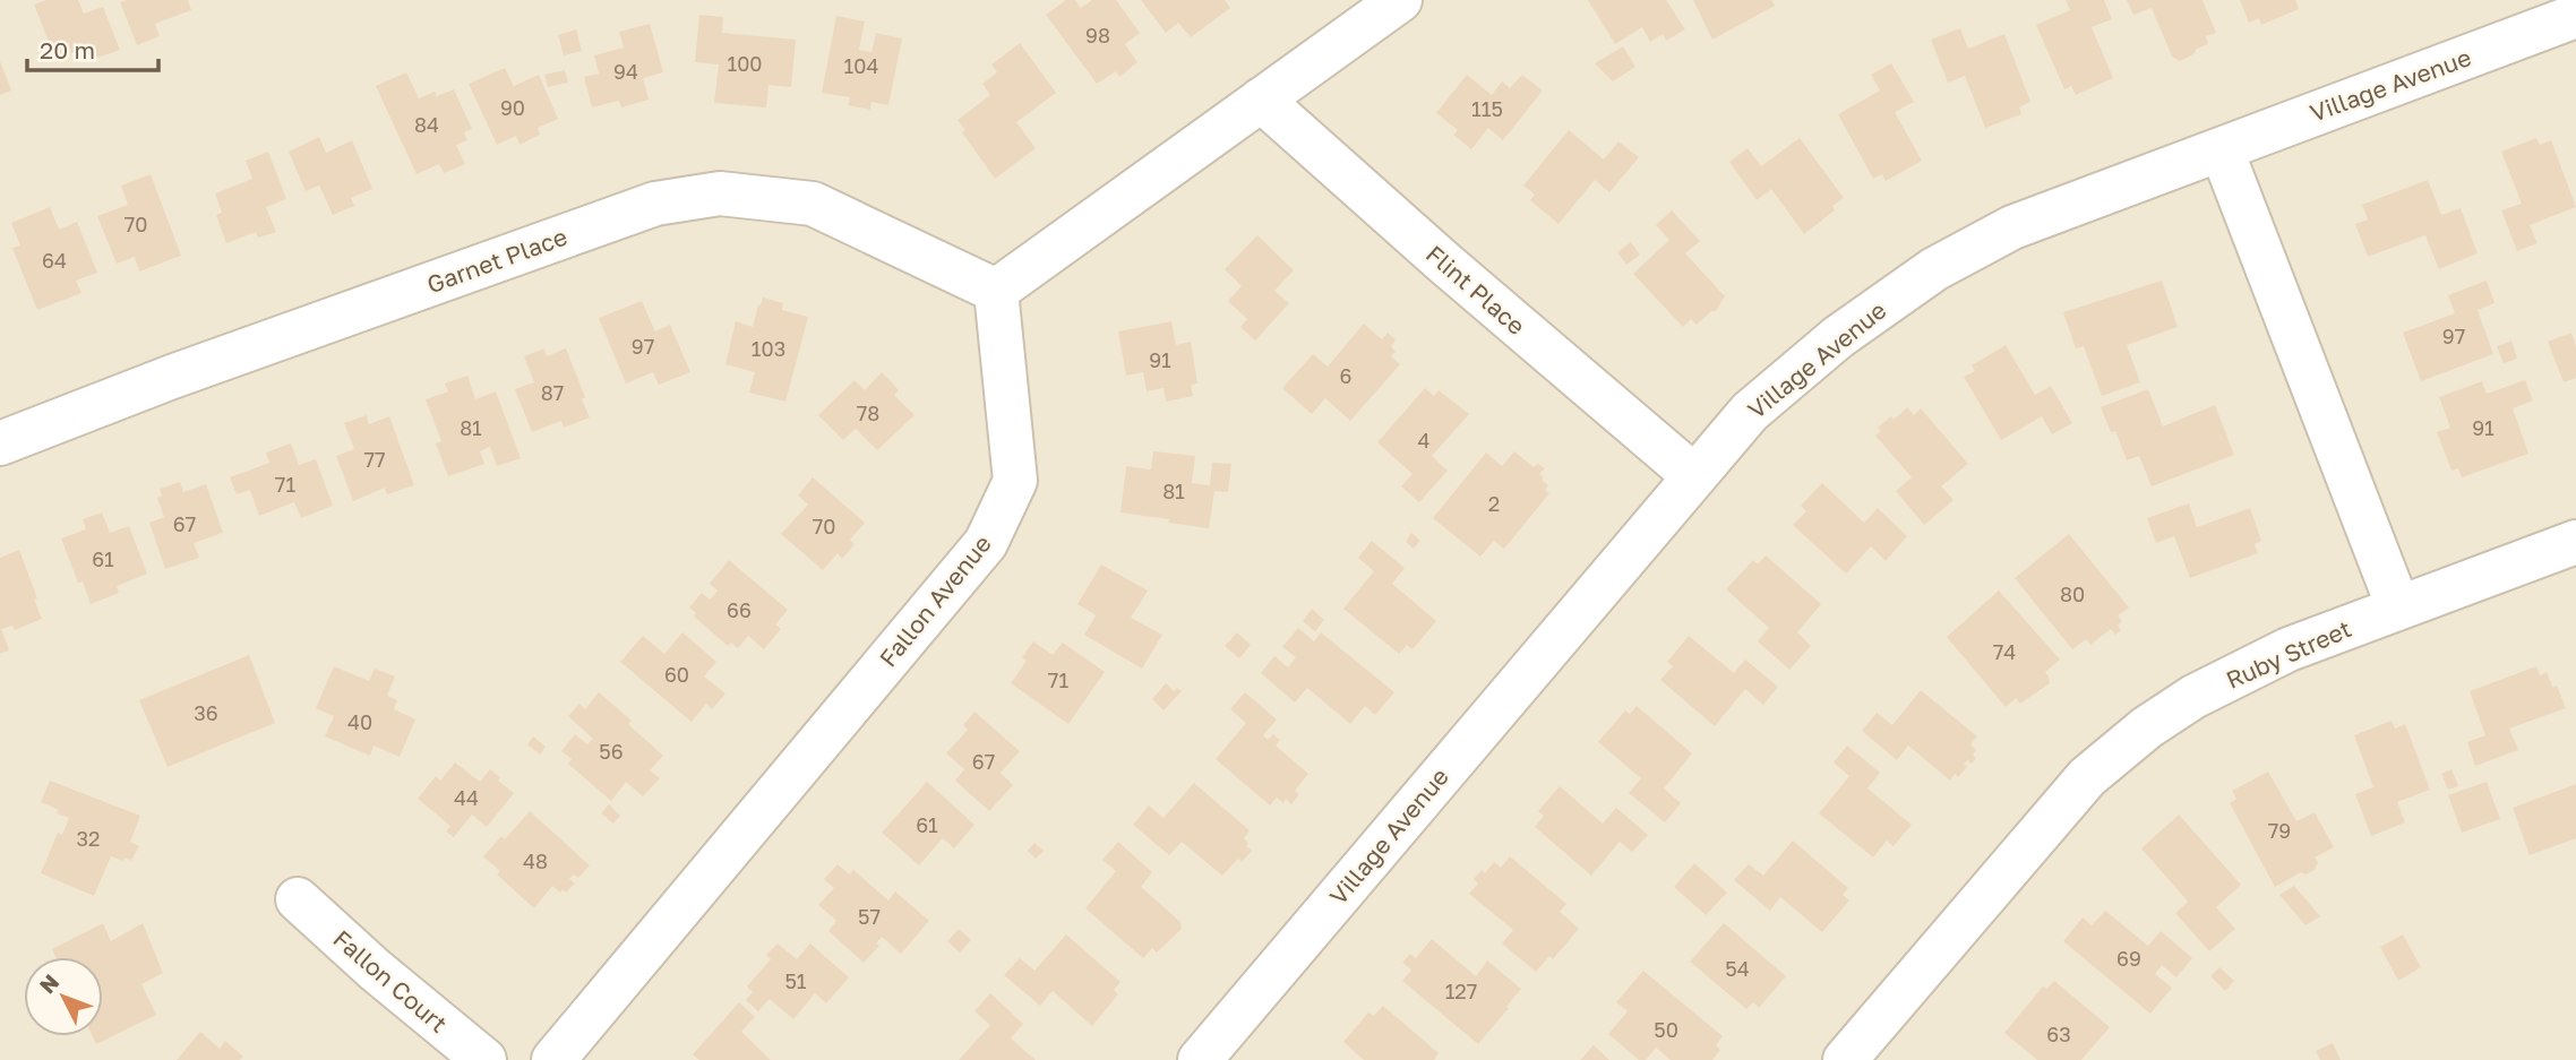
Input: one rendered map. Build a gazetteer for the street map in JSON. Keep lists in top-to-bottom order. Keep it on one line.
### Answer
{"streets":{"street":["Village Avenue","Garnet Place","Flint Place","Fallon Avenue","Ruby Street","Fallon Court"]},"crossings":[["Village Avenue","Flint Place"],["Garnet Place","Fallon Avenue"]],"house_numbers":["98","100","104","94","90","115","84","70","64","97","97","103","91","6","87","78","81","91","4","77","71","81","2","67","70","61","80","66","74","60","71","36","40","56","67","44","61","79","32","48","57","69","54","51","127","50","63"],"scale_bar":"20 m","north":"top left"}
